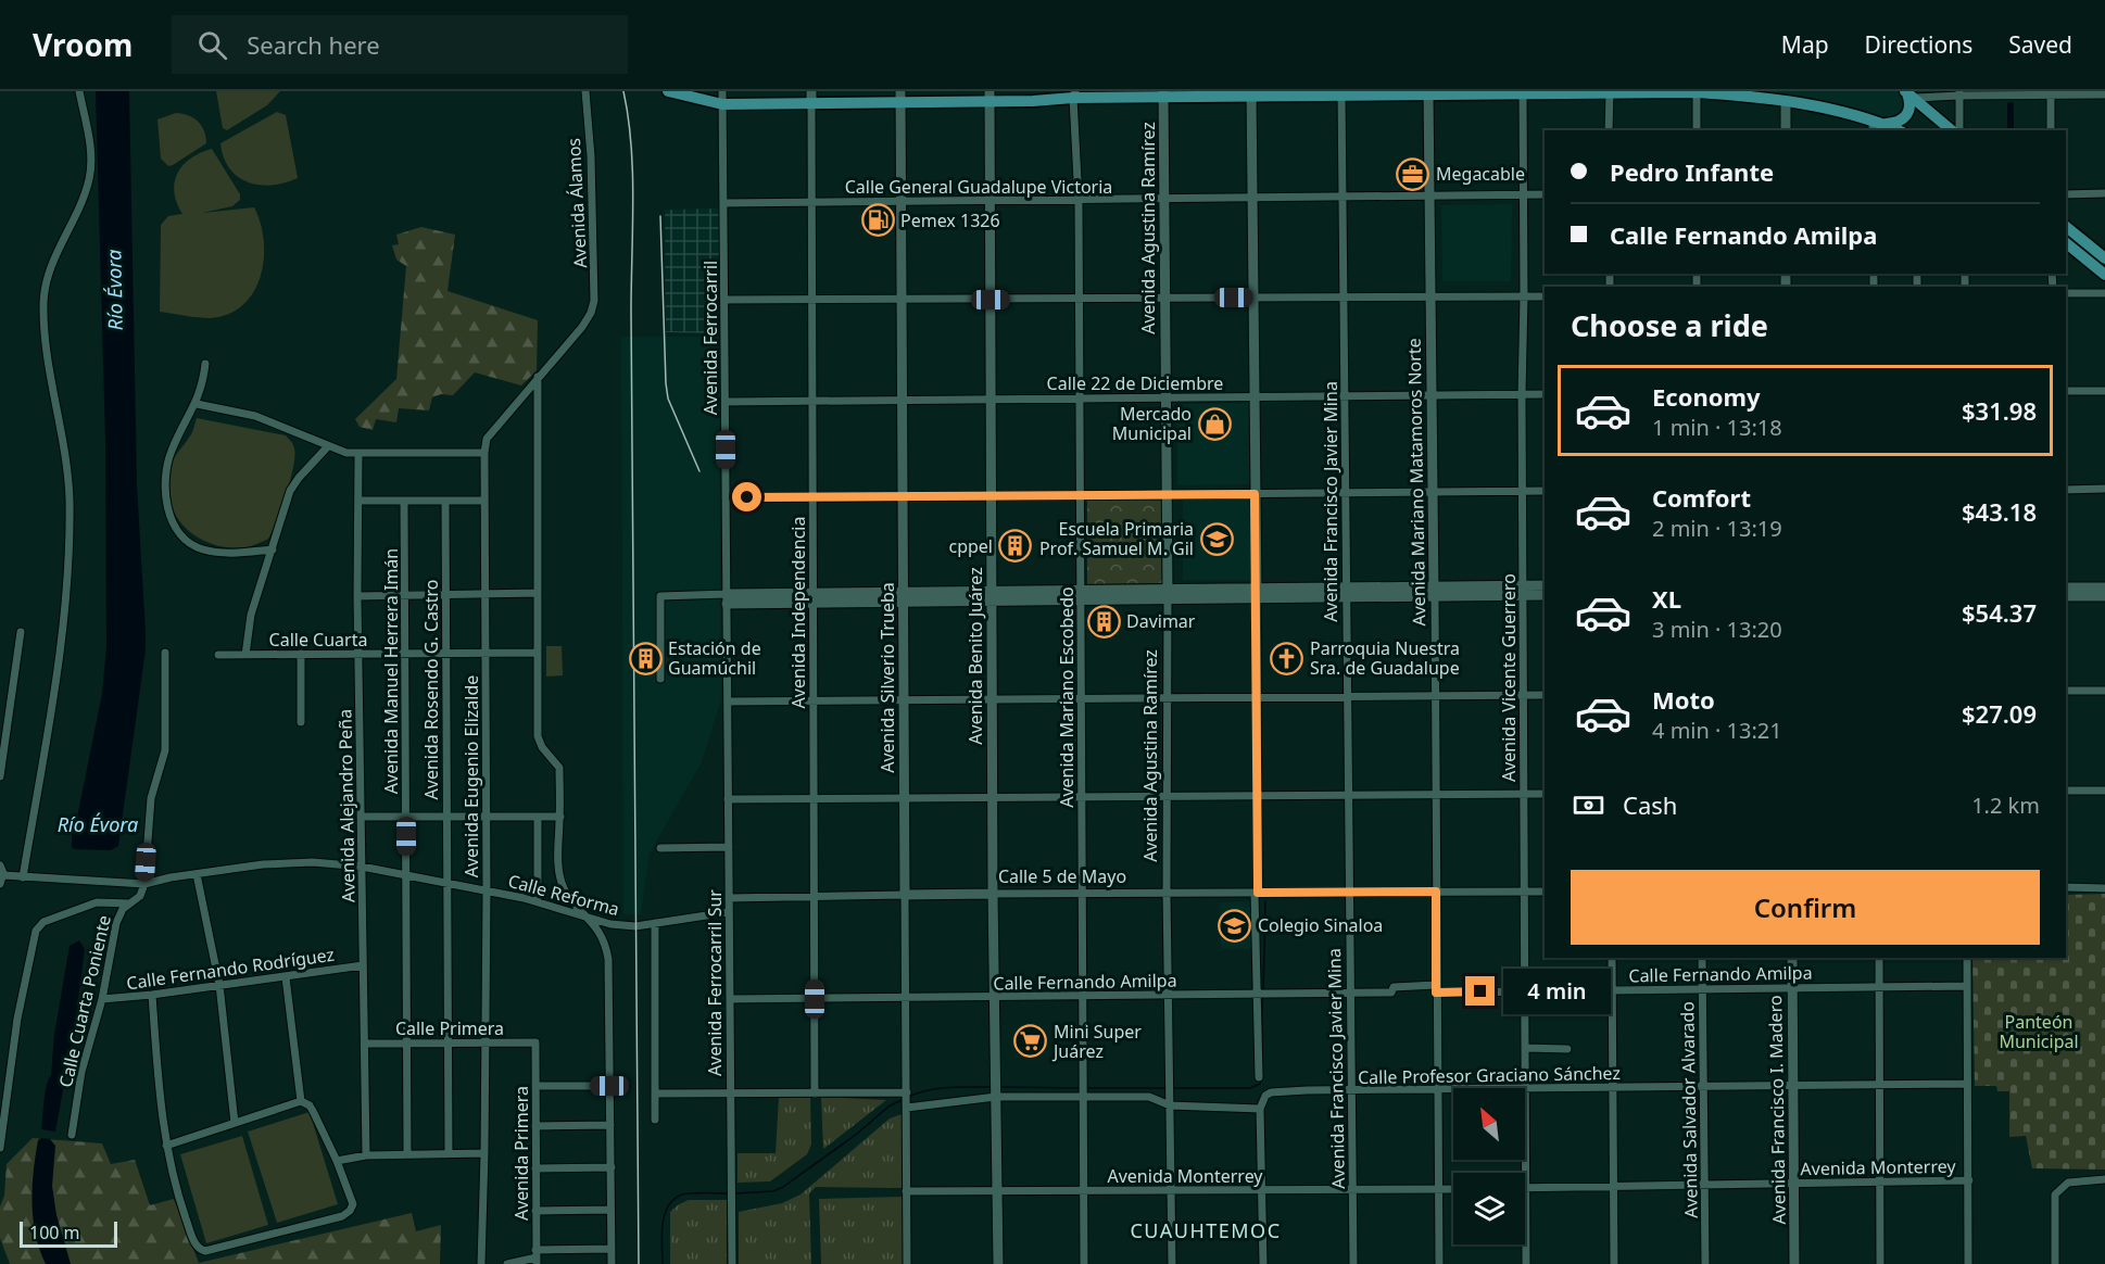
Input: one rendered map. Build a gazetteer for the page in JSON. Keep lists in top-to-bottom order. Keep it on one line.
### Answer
{"streets":{"street":["Calle General Guadalupe Victoria","Avenida Álamos","Avenida Agustina Ramírez","Avenida Ferrocarril","Calle 22 de Diciembre","Avenida Mariano Matamoros Norte","Avenida Francisco Javier Mina","Avenida Independencia","Calle Cuarta","Avenida Benito Juárez","Avenida Manuel Herrera Imán","Avenida Silverio Trueba","Avenida Vicente Guerrero","Avenida Rosendo G. Castro","Avenida Mariano Escobedo","Avenida Eugenio Elizalde","Avenida Alejandro Peña","Calle 5 de Mayo","Calle Reforma","Calle Fernando Rodríguez","Calle Fernando Amilpa","Avenida Ferrocarril Sur","Calle Cuarta Poniente","Calle Primera","Calle Profesor Graciano Sánchez","Avenida Salvador Alvarado","Avenida Francisco I. Madero","Avenida Primera","Avenida Monterrey"]},"crossings":[["Calle General Guadalupe Victoria","Avenida Agustina Ramírez"],["Calle General Guadalupe Victoria","Avenida Ferrocarril"],["Calle General Guadalupe Victoria","Avenida Mariano Matamoros Norte"],["Calle General Guadalupe Victoria","Avenida Francisco Javier Mina"],["Calle General Guadalupe Victoria","Avenida Independencia"],["Calle General Guadalupe Victoria","Avenida Benito Juárez"],["Calle General Guadalupe Victoria","Avenida Silverio Trueba"],["Calle General Guadalupe Victoria","Avenida Vicente Guerrero"],["Calle General Guadalupe Victoria","Avenida Mariano Escobedo"],["Avenida Álamos","Avenida Eugenio Elizalde"],["Avenida Agustina Ramírez","Calle 22 de Diciembre"],["Avenida Agustina Ramírez","Calle 5 de Mayo"],["Avenida Agustina Ramírez","Calle Fernando Amilpa"],["Avenida Agustina Ramírez","Avenida Monterrey"],["Avenida Ferrocarril","Calle 22 de Diciembre"],["Avenida Ferrocarril","Avenida Ferrocarril Sur"],["Calle 22 de Diciembre","Avenida Mariano Matamoros Norte"],["Calle 22 de Diciembre","Avenida Francisco Javier Mina"],["Calle 22 de Diciembre","Avenida Independencia"],["Calle 22 de Diciembre","Avenida Benito Juárez"],["Calle 22 de Diciembre","Avenida Silverio Trueba"],["Calle 22 de Diciembre","Avenida Vicente Guerrero"],["Calle 22 de Diciembre","Avenida Mariano Escobedo"],["Avenida Mariano Matamoros Norte","Calle 5 de Mayo"],["Avenida Mariano Matamoros Norte","Calle Fernando Amilpa"],["Avenida Mariano Matamoros Norte","Calle Profesor Graciano Sánchez"],["Avenida Mariano Matamoros Norte","Avenida Monterrey"],["Avenida Francisco Javier Mina","Calle 5 de Mayo"],["Avenida Francisco Javier Mina","Calle Fernando Amilpa"],["Avenida Francisco Javier Mina","Calle Profesor Graciano Sánchez"],["Avenida Francisco Javier Mina","Avenida Monterrey"],["Avenida Independencia","Calle 5 de Mayo"],["Avenida Independencia","Calle Fernando Amilpa"],["Calle Cuarta","Avenida Manuel Herrera Imán"],["Calle Cuarta","Avenida Rosendo G. Castro"],["Calle Cuarta","Avenida Eugenio Elizalde"],["Calle Cuarta","Avenida Alejandro Peña"],["Avenida Benito Juárez","Calle 5 de Mayo"],["Avenida Benito Juárez","Calle Fernando Amilpa"],["Avenida Benito Juárez","Avenida Monterrey"],["Avenida Manuel Herrera Imán","Calle Reforma"],["Avenida Manuel Herrera Imán","Calle Primera"],["Avenida Silverio Trueba","Calle 5 de Mayo"],["Avenida Silverio Trueba","Calle Fernando Amilpa"],["Avenida Silverio Trueba","Avenida Monterrey"],["Avenida Vicente Guerrero","Calle 5 de Mayo"],["Avenida Vicente Guerrero","Calle Fernando Amilpa"],["Avenida Vicente Guerrero","Calle Profesor Graciano Sánchez"],["Avenida Vicente Guerrero","Avenida Monterrey"],["Avenida Rosendo G. Castro","Calle Reforma"],["Avenida Rosendo G. Castro","Calle Primera"],["Avenida Mariano Escobedo","Calle 5 de Mayo"],["Avenida Mariano Escobedo","Calle Fernando Amilpa"],["Avenida Mariano Escobedo","Avenida Monterrey"],["Avenida Eugenio Elizalde","Calle Reforma"],["Avenida Eugenio Elizalde","Calle Primera"],["Avenida Alejandro Peña","Calle Reforma"],["Avenida Alejandro Peña","Calle Fernando Rodríguez"],["Avenida Alejandro Peña","Calle Primera"],["Calle 5 de Mayo","Avenida Ferrocarril Sur"],["Calle Reforma","Avenida Ferrocarril Sur"],["Calle Reforma","Calle Cuarta Poniente"],["Calle Fernando Rodríguez","Calle Cuarta Poniente"],["Calle Fernando Amilpa","Avenida Ferrocarril Sur"],["Calle Fernando Amilpa","Avenida Salvador Alvarado"],["Calle Fernando Amilpa","Avenida Francisco I. Madero"],["Calle Primera","Avenida Primera"],["Calle Profesor Graciano Sánchez","Avenida Salvador Alvarado"],["Calle Profesor Graciano Sánchez","Avenida Francisco I. Madero"],["Avenida Salvador Alvarado","Avenida Monterrey"],["Avenida Francisco I. Madero","Avenida Monterrey"]],"districts":["CUAUHTEMOC"],"water":["Río Évora"],"parks":["Panteón Municipal"],"places":{"office":["Megacable"],"fuel station":["Pemex 1326"],"shop":["Mercado Municipal"],"school or university":["Escuela Primaria Prof. Samuel M. Gil","Colegio Sinaloa"],"building":["cppel","Davimar","Estación de Guamúchil"],"church":["Parroquia Nuestra Sra. de Guadalupe"],"supermarket":["Mini Super Juárez"]},"scale_bar":"100 m","north":"top left","page":{"header":"Vroom","search":"Search here","nav":["Map","Directions","Saved"],"banner":["Pedro Infante","Calle Fernando Amilpa"],"heading":"Choose a ride","list":[{"name":"Economy","note":"1 min · 13:18","value":"$31.98"},{"name":"Comfort","note":"2 min · 13:19","value":"$43.18"},{"name":"XL","note":"3 min · 13:20","value":"$54.37"},{"name":"Moto","note":"4 min · 13:21","value":"$27.09"}],"pay":["Cash","1.2 km"],"buttons":"Confirm","bubble":"4 min","scale":"100 m"}}
